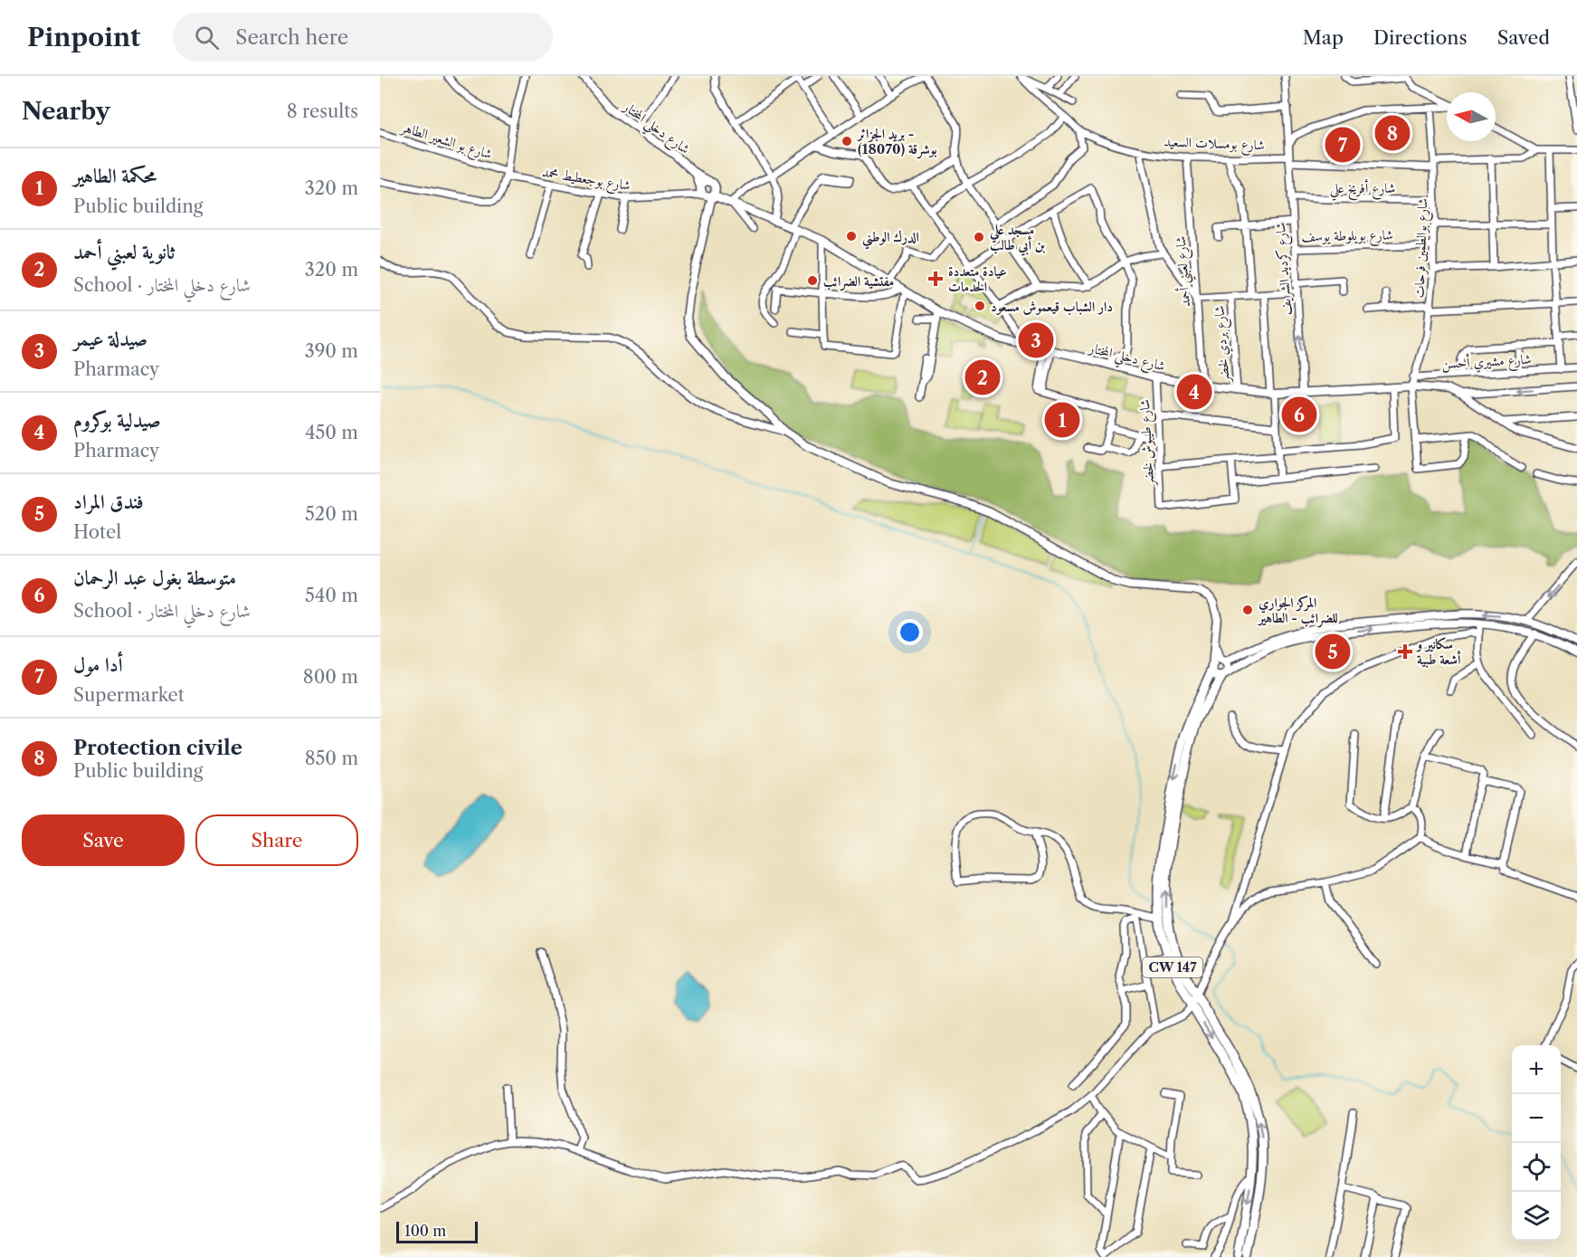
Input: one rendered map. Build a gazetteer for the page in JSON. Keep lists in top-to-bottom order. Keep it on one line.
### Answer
{"streets":{"highway":["CW 147"],"main road":["شارع دخلي المختار"],"street":["شارع بو الشعير الطاهر","شارع بومسلات السعيد","شارع بوجعطيط محمد","شارع أفريخ علي","شارع بويلوطة يوسف","شارع بوالطمين فرحات","شارع كرديد الشريف","شارع لعبني أحمد","شارع بردي لخضر","شارع مشيري أحسن","شارع طيبوش لخضر"]},"crossings":[["شارع دخلي المختار","شارع بوجعطيط محمد"],["شارع دخلي المختار","شارع بوالطمين فرحات"],["شارع دخلي المختار","شارع كرديد الشريف"],["شارع دخلي المختار","شارع لعبني أحمد"],["شارع دخلي المختار","شارع بردي لخضر"],["شارع دخلي المختار","شارع طيبوش لخضر"],["شارع بو الشعير الطاهر","شارع بوجعطيط محمد"],["شارع بومسلات السعيد","شارع بوالطمين فرحات"],["شارع بومسلات السعيد","شارع كرديد الشريف"],["شارع بومسلات السعيد","شارع لعبني أحمد"],["شارع أفريخ علي","شارع بوالطمين فرحات"],["شارع أفريخ علي","شارع كرديد الشريف"],["شارع بويلوطة يوسف","شارع بوالطمين فرحات"],["شارع بويلوطة يوسف","شارع كرديد الشريف"],["شارع بوالطمين فرحات","شارع مشيري أحسن"]],"places":{"other":["بريد الجزائر - بوشرقة (18070)","الدرك الوطني","مسجد علي بن أبي طالب","مفتشية الضرائب","دار الشباب قيعموش مسعود","المركز الجواري للضرائب - الطاهير"],"health":["عيادة متعددة الخدمات","سكانير و أشعة طبية"]},"scale_bar":"100 m","north":"left","page":{"header":"Pinpoint","search":"Search here","nav":["Map","Directions","Saved"],"heading":["Nearby","8 results"],"pins":["8","7","3","2","4","6","1","5"],"list":[{"mark":"1","name":"محكمة الطاهير","note":"Public building","value":"320 m"},{"mark":"2","name":"ثانوية لعبني أحمد","note":"School · شارع دخلي المختار","value":"320 m"},{"mark":"3","name":"صيدلة عيمر","note":"Pharmacy","value":"390 m"},{"mark":"4","name":"صيدلية بوكروم","note":"Pharmacy","value":"450 m"},{"mark":"5","name":"فندق المراد","note":"Hotel","value":"520 m"},{"mark":"6","name":"متوسطة بغول عبد الرحمان","note":"School · شارع دخلي المختار","value":"540 m"},{"mark":"7","name":"أدا مول","note":"Supermarket","value":"800 m"},{"mark":"8","name":"Protection civile","note":"Public building","value":"850 m"}],"buttons":["Save","Share"],"map_buttons":["+","−"],"scale":"100 m"}}
